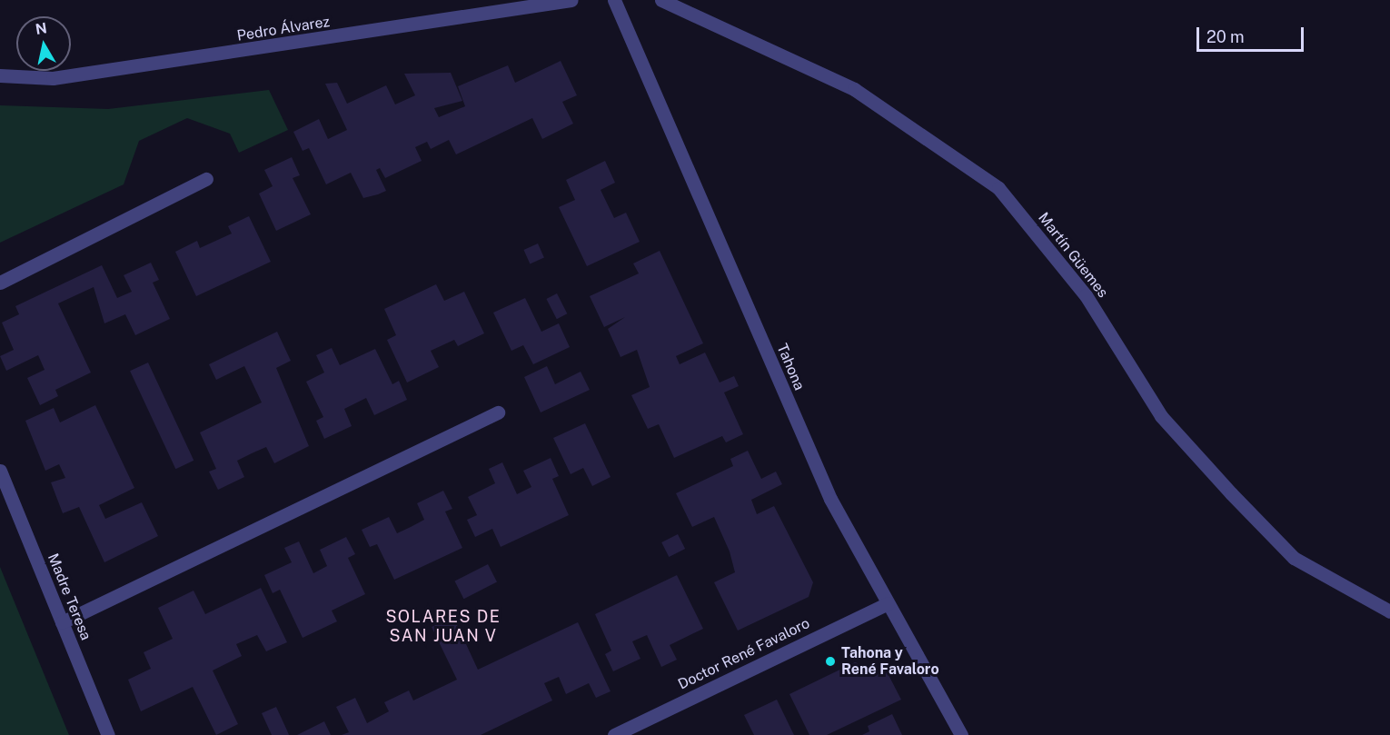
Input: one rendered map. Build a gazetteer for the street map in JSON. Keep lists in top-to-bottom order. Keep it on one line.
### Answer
{"streets":{"street":["Pedro Álvarez","Martín Güemes","Tahona","Madre Teresa","Doctor René Favaloro"]},"crossings":[["Tahona","Doctor René Favaloro"]],"districts":["SOLARES DE SAN JUAN V"],"places":["Tahona y René Favaloro"],"scale_bar":"20 m","north":"top"}
